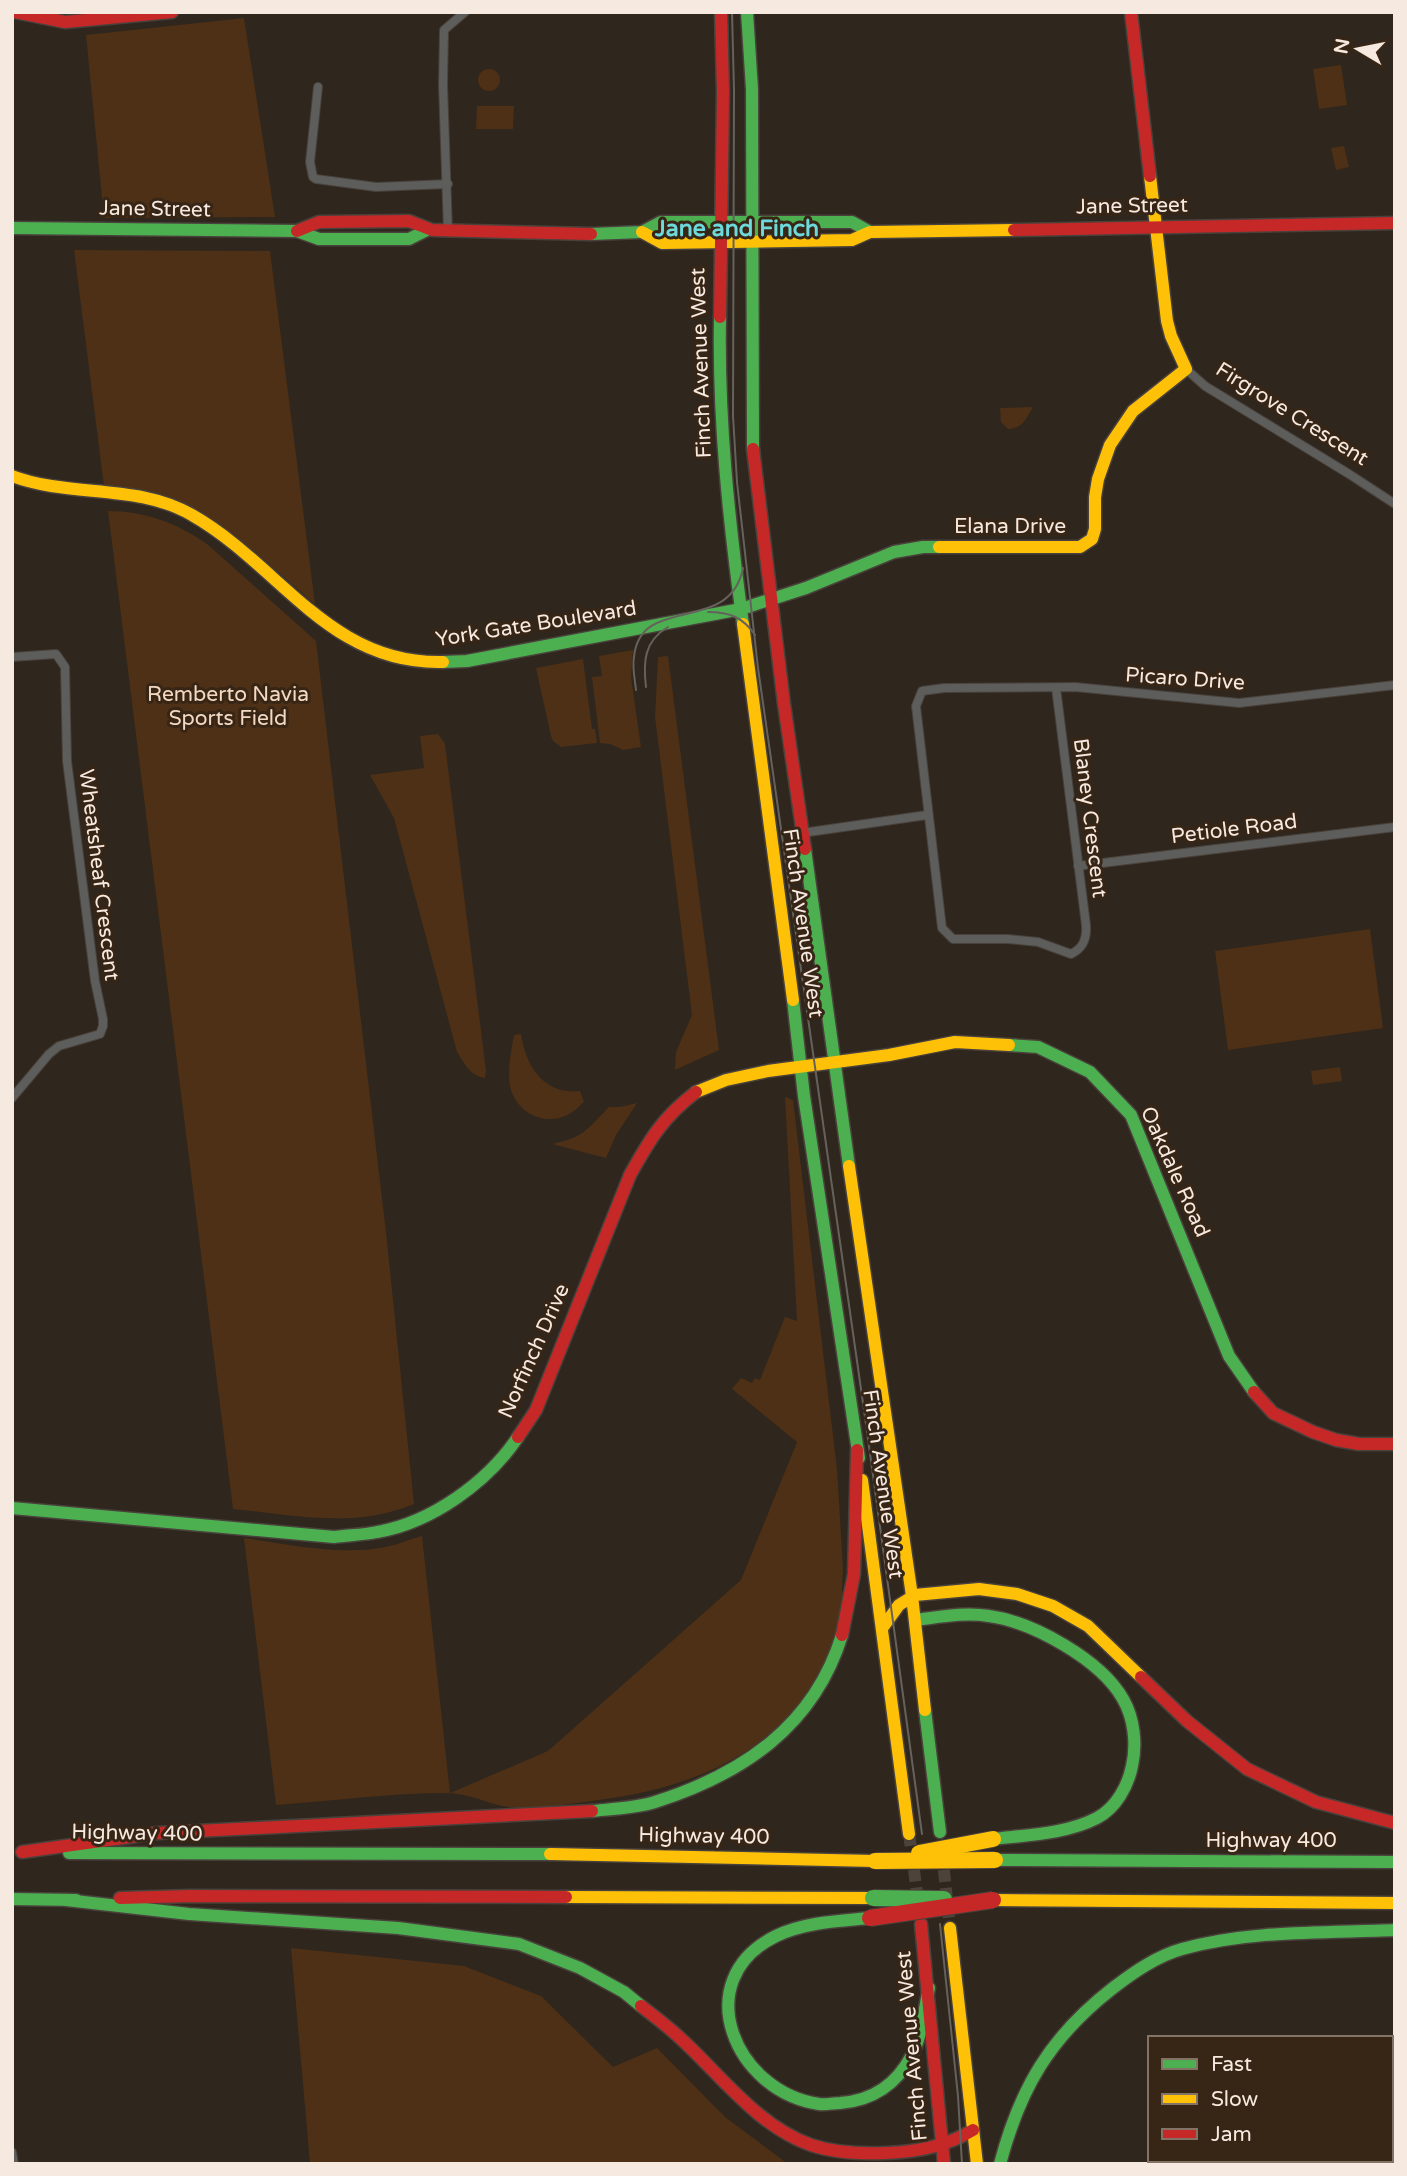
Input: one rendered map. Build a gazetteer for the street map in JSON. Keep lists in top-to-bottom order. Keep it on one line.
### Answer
{"streets":{"main road":["Jane Street","Finch Avenue West","Firgrove Crescent","Elana Drive","York Gate Boulevard","Oakdale Road","Norfinch Drive","Highway 400"],"street":["Picaro Drive","Blaney Crescent","Petiole Road","Wheatsheaf Crescent"]},"crossings":[["Jane Street","Finch Avenue West"],["Jane Street","Firgrove Crescent"],["Finch Avenue West","Elana Drive"],["Finch Avenue West","York Gate Boulevard"],["Finch Avenue West","Oakdale Road"],["Finch Avenue West","Norfinch Drive"],["Firgrove Crescent","Elana Drive"],["Elana Drive","York Gate Boulevard"],["Picaro Drive","Blaney Crescent"],["Blaney Crescent","Petiole Road"],["Oakdale Road","Norfinch Drive"]],"districts":["Jane and Finch"],"parks":["Remberto Navia Sports Field"],"legend":["Fast","Slow","Jam"],"north":"left"}
